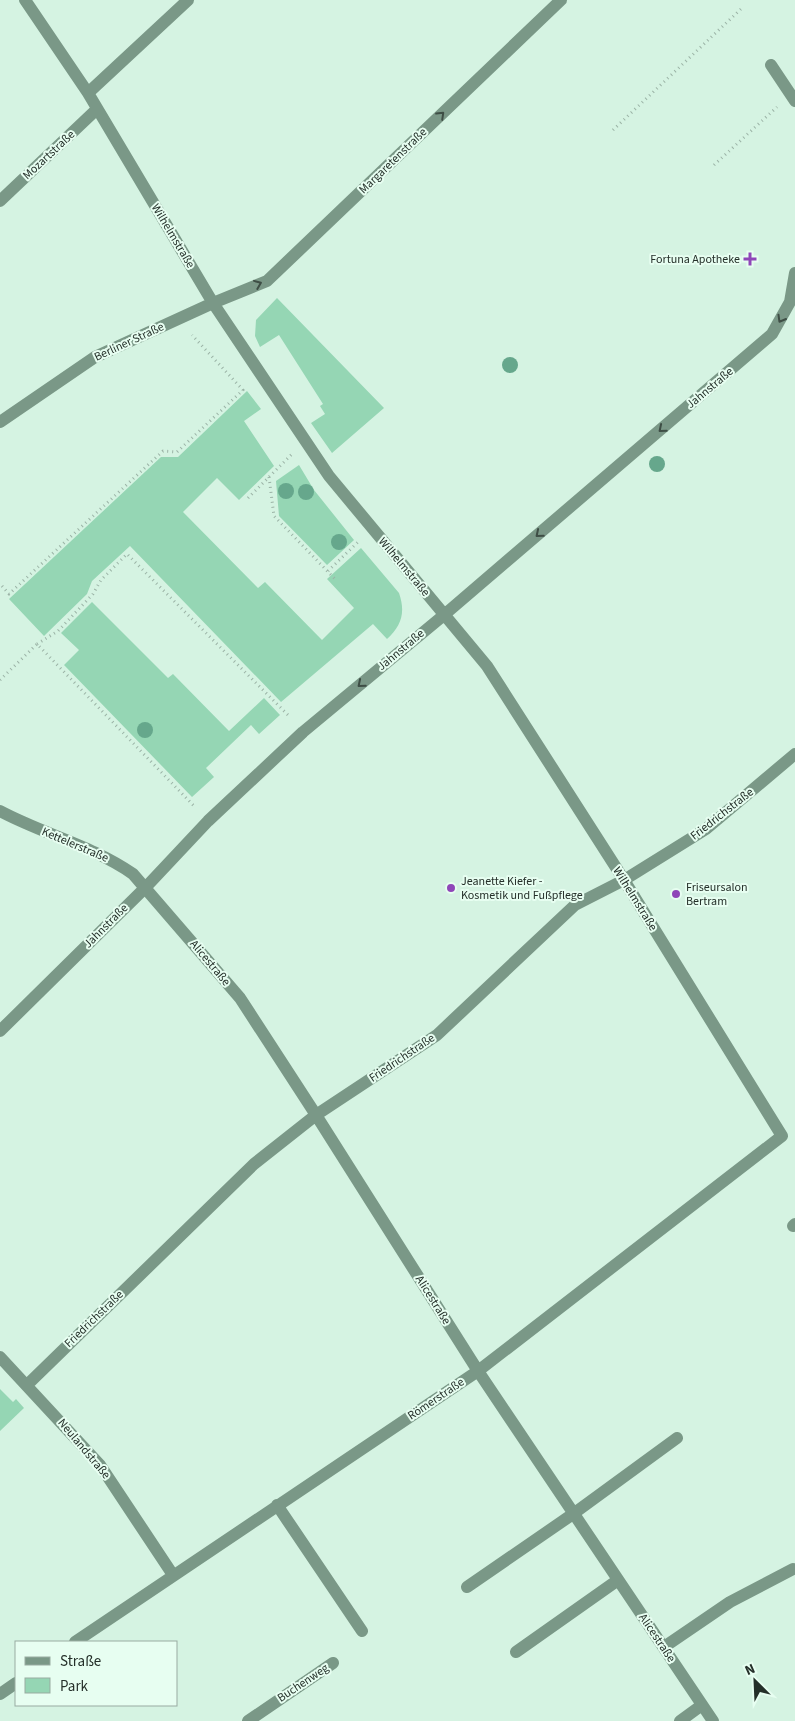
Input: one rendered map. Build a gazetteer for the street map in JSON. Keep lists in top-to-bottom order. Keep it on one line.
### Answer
{"streets":{"street":["Mozartstraße","Margaretenstraße","Wilhelmstraße","Berliner Straße","Jahnstraße","Friedrichstraße","Kettelerstraße","Alicestraße","Römerstraße","Neulandstraße","Buchenweg"]},"crossings":[["Mozartstraße","Wilhelmstraße"],["Margaretenstraße","Wilhelmstraße"],["Margaretenstraße","Berliner Straße"],["Wilhelmstraße","Berliner Straße"],["Wilhelmstraße","Jahnstraße"],["Wilhelmstraße","Friedrichstraße"],["Wilhelmstraße","Römerstraße"],["Jahnstraße","Kettelerstraße"],["Jahnstraße","Alicestraße"],["Friedrichstraße","Alicestraße"],["Friedrichstraße","Neulandstraße"],["Kettelerstraße","Alicestraße"],["Alicestraße","Römerstraße"],["Römerstraße","Neulandstraße"]],"one_way":["Margaretenstraße","Jahnstraße"],"places":{"health":["Fortuna Apotheke"],"other":["Jeanette Kiefer - Kosmetik und Fußpflege","Friseursalon Bertram"]},"legend":["Straße","Park"],"north":"top left"}
